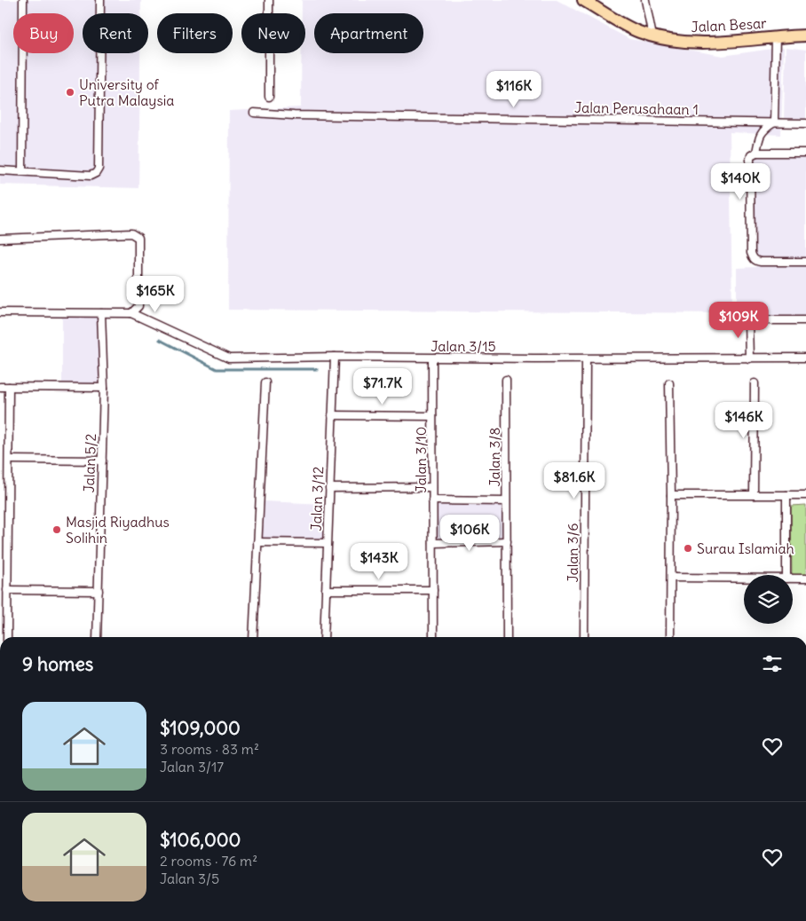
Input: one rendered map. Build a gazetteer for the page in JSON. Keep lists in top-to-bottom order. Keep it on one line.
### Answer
{"streets":{"main road":["Jalan Besar"],"street":["Jalan Perusahaan 1","Jalan 3/15","Jalan 3/8","Jalan 3/10","Jalan 5/2","Jalan 3/12","Jalan 3/6"]},"crossings":[["Jalan 3/15","Jalan 3/10"],["Jalan 3/15","Jalan 3/12"],["Jalan 3/15","Jalan 3/6"]],"places":["University of Putra Malaysia","Masjid Riyadhus Solihin","Surau Islamiah"],"page":{"chip":["Buy","Rent","Filters","New","Apartment"],"price":["$116K","$140K","$165K","$109K","$71.7K","$146K","$81.6K","$106K","$143K"],"heading":"9 homes","list":[{"name":"$109,000","note":"3 rooms · 83 m² · Jalan 3/17"},{"name":"$106,000","note":"2 rooms · 76 m² · Jalan 3/5"}]}}
